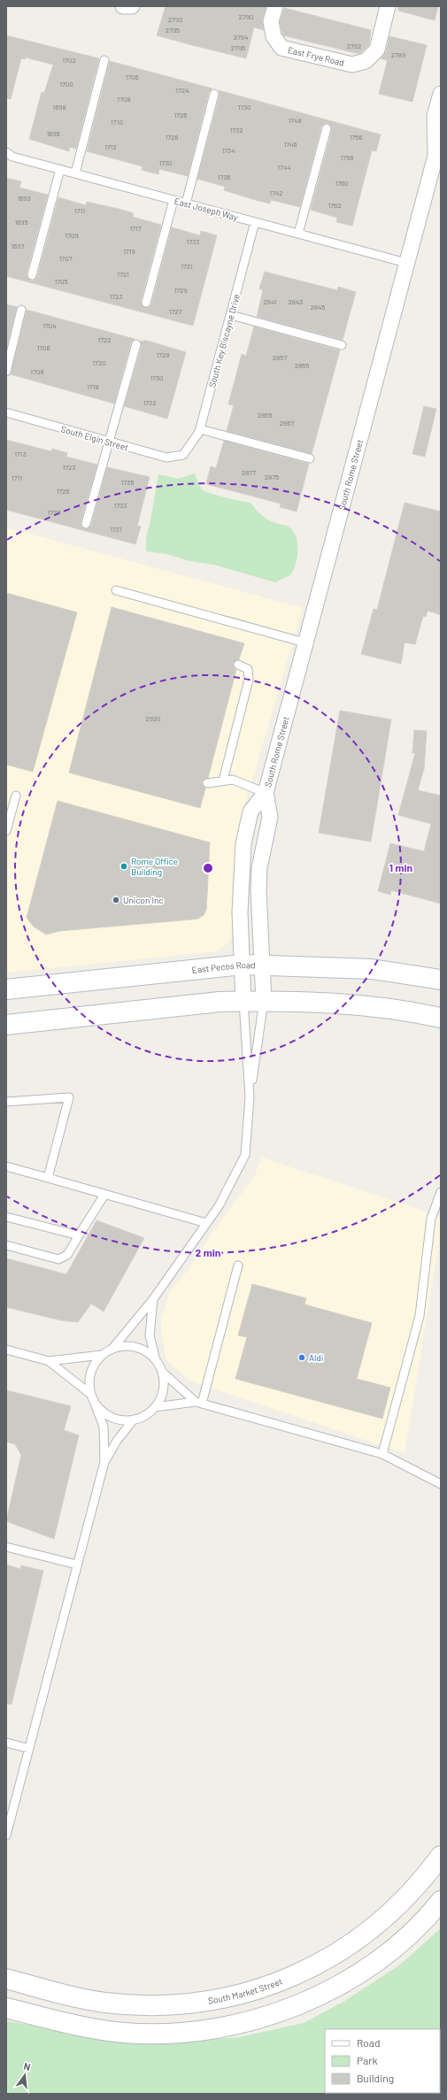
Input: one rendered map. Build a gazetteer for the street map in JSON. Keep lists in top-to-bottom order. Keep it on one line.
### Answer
{"streets":{"street":["East Frye Road","South Rome Street","East Pecos Road","South Market Street"],"lane":["East Joseph Way","South Key Biscayne Drive","South Elgin Street"]},"crossings":[["East Joseph Way","South Key Biscayne Drive"],["East Joseph Way","South Rome Street"],["South Key Biscayne Drive","South Elgin Street"],["South Rome Street","East Pecos Road"]],"places":["Rome Office Building","Unicon Inc","Aldi"],"house_numbers":["2790","2793","2795","2794","2792","2796","2789","1702","1706","1700","1724","1708","1698","1730","1726","1748","1710","1732","1696","1728","1756","1746","1712","1734","1758","1730","1744","1736","1760","1742","1693","1762","1711","1695","1717","1709","1733","1697","1719","1707","1731","1721","1705","1729","1723","2841","2843","2845","1727","1704","1722","1706","1728","2857","1720","2855","1708","1730","1718","1732","2865","2867","1713","1723","2877","2875","1711","1735","1725","1733","1727","1731","2920"],"legend":["Road","Park","Building"],"north":"top","rings":["1 min","2 min"]}
